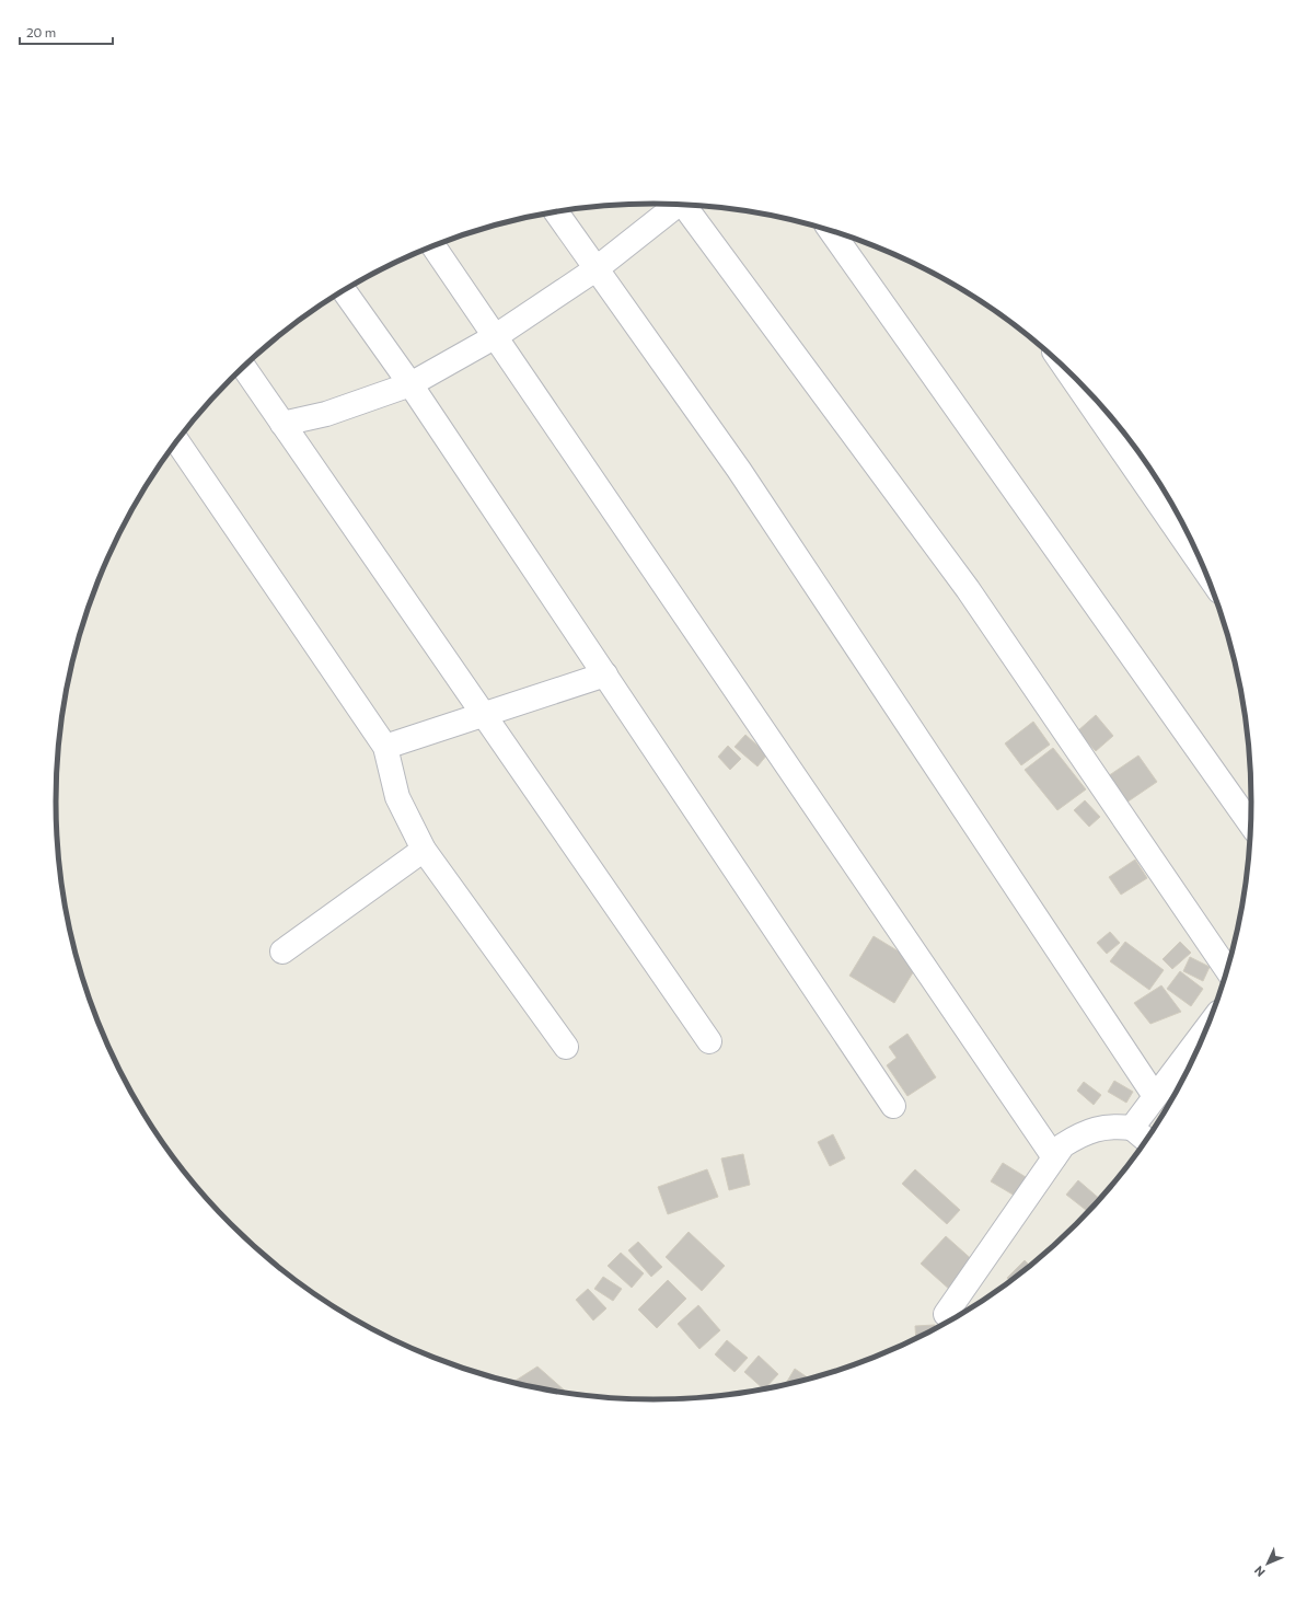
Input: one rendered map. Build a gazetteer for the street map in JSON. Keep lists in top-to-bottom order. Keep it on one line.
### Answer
{"scale_bar":"20 m","north":"bottom left"}
